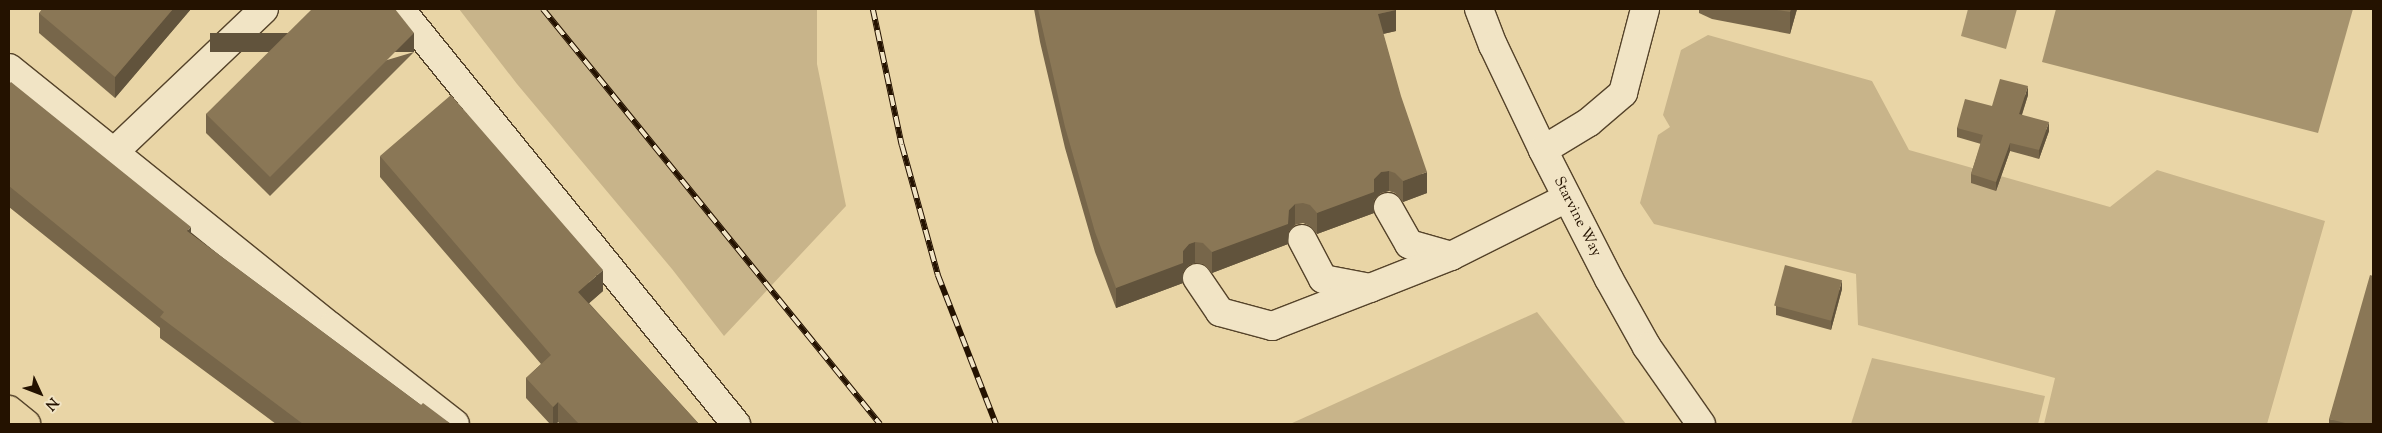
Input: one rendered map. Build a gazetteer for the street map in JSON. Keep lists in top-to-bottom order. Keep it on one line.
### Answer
{"streets":{"street":["Starvine Way"]},"north":"bottom right"}
